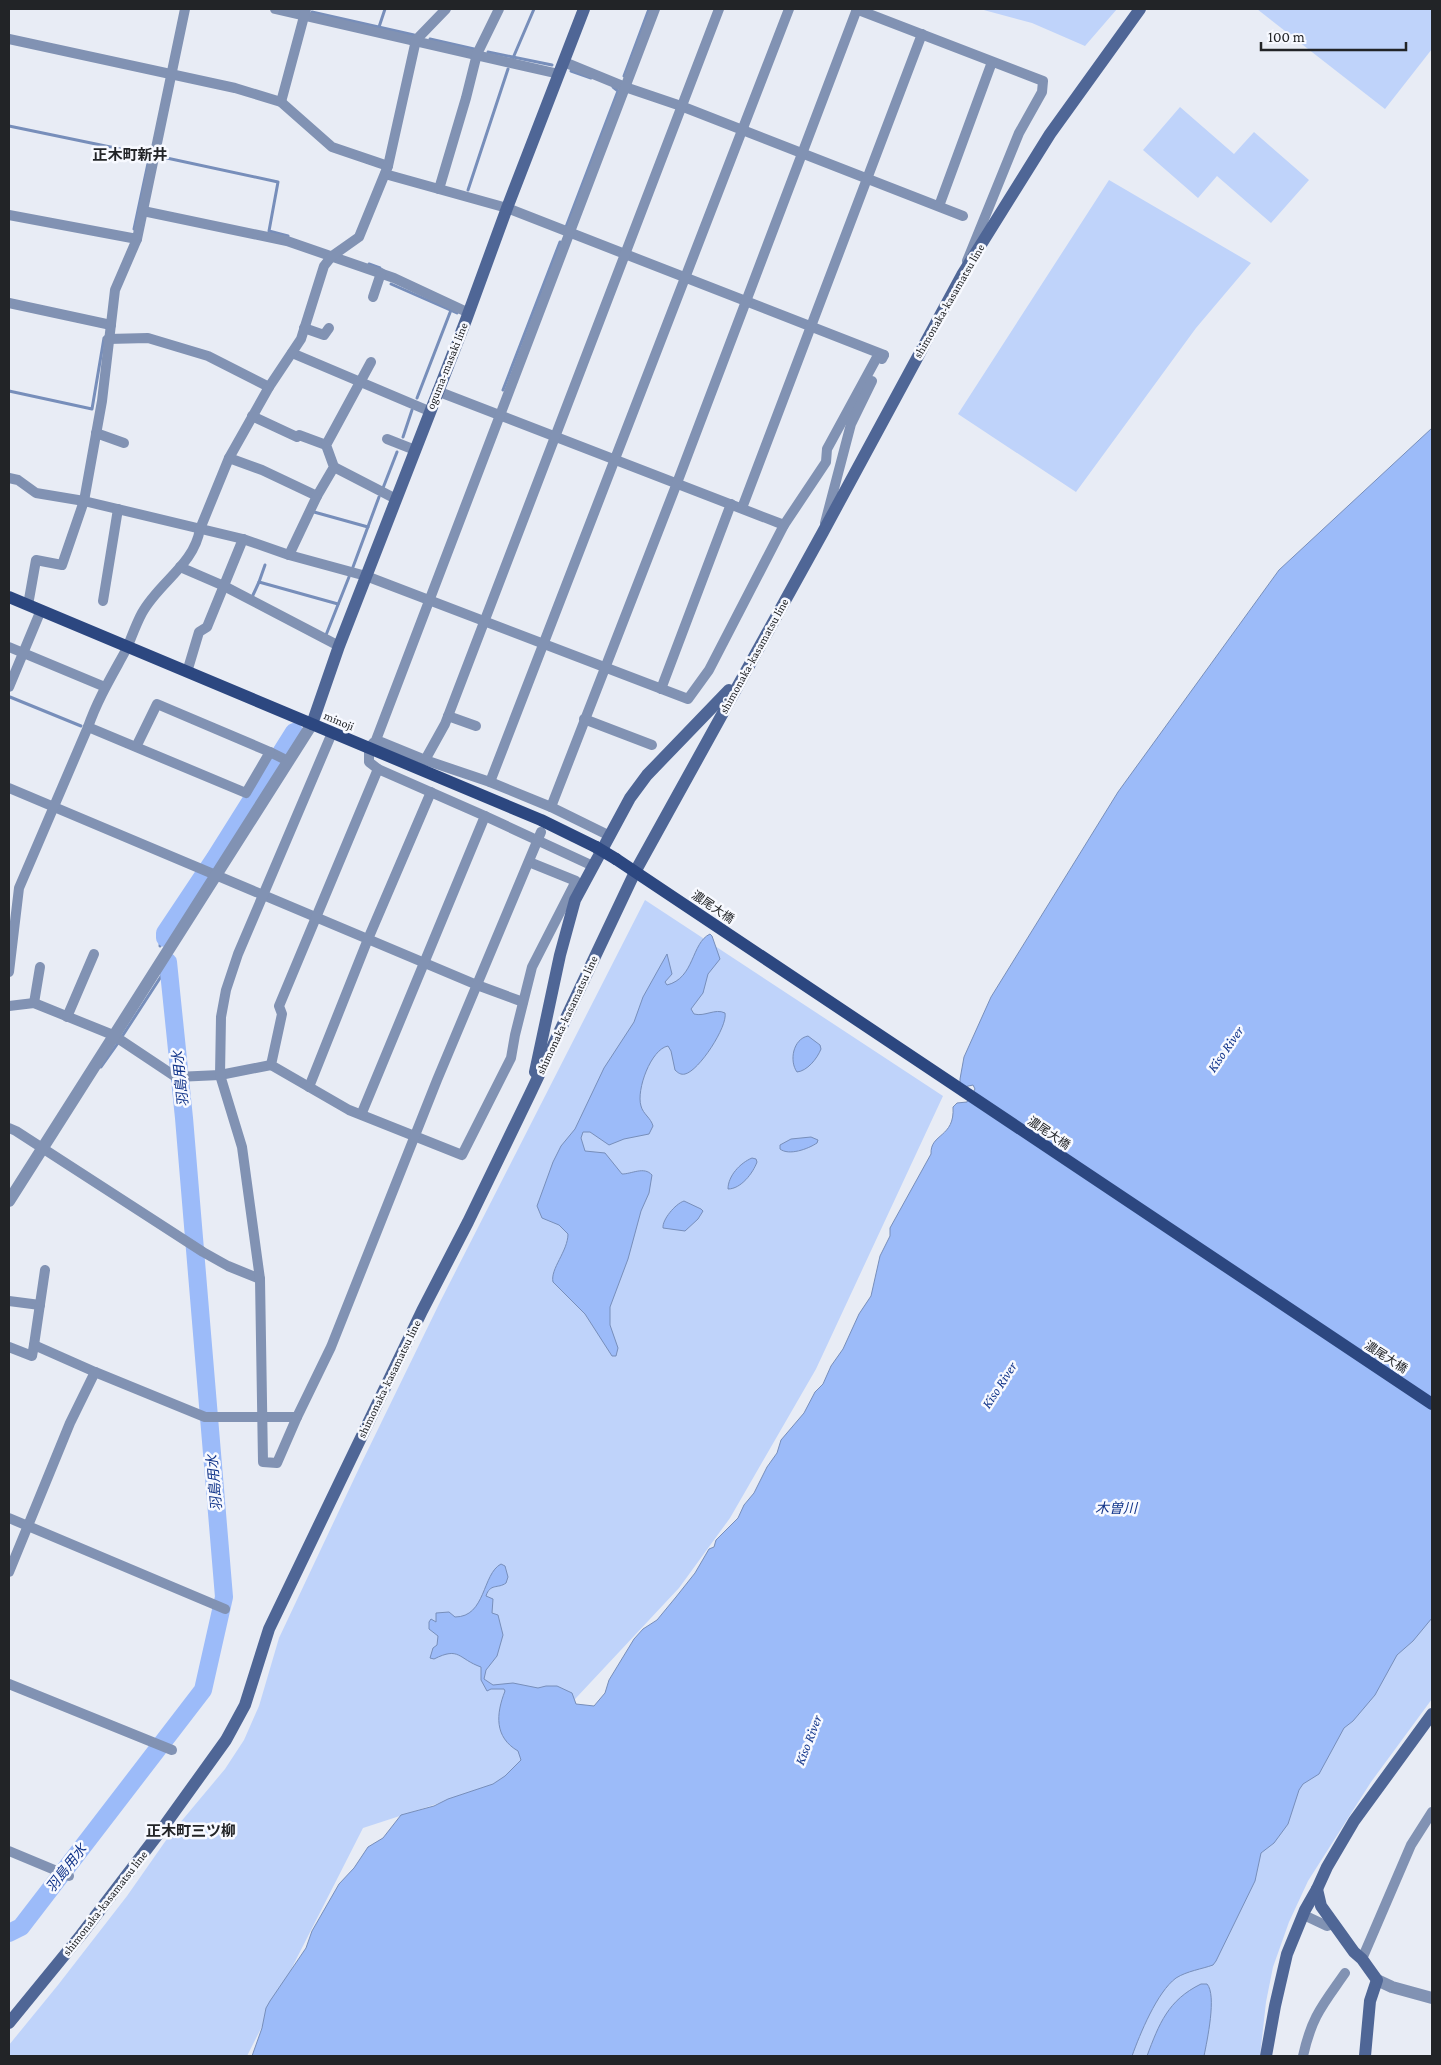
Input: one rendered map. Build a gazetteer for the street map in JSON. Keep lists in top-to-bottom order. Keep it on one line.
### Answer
{"streets":{"main road":["shimonaka-kasamatsu line","oguma-masaki line","minoji","濃尾大橋"]},"crossings":[["shimonaka-kasamatsu line","minoji"],["oguma-masaki line","minoji"],["minoji","濃尾大橋"]],"districts":["正木町新井","正木町三ツ柳"],"water":["Kiso River","羽島用水","木曽川"],"scale_bar":"100 m"}
